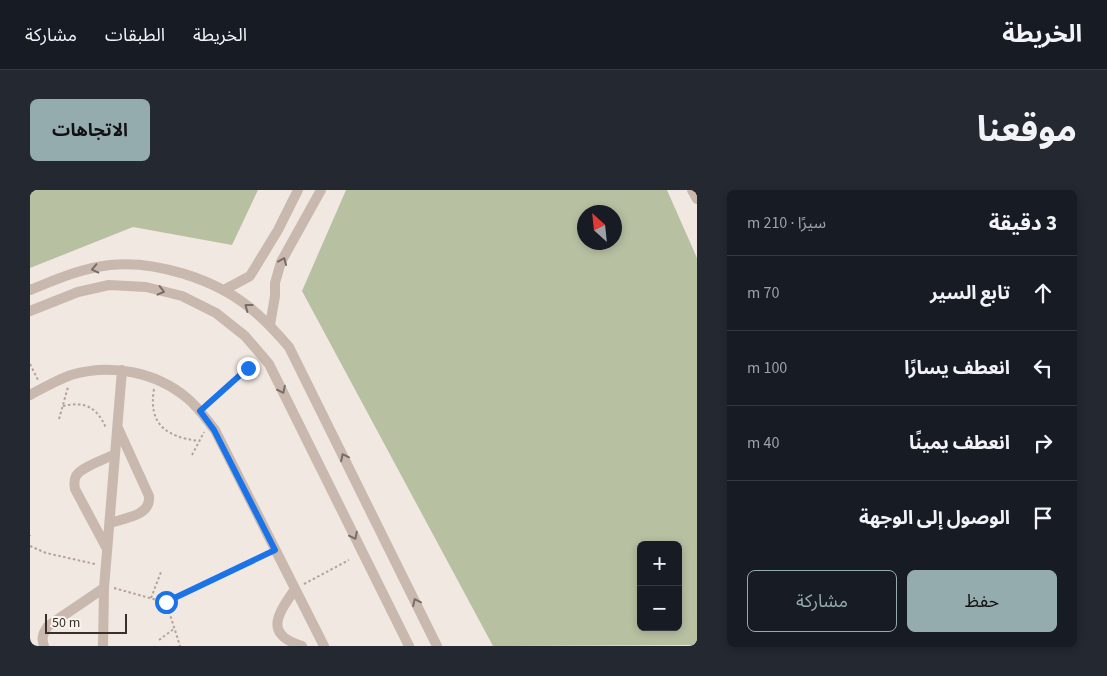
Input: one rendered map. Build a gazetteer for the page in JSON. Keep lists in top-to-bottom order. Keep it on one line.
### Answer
{"scale_bar":"50 m","north":"top left","page":{"header":"الخريطة","nav":["الخريطة","الطبقات","مشاركة"],"title":"موقعنا","buttons":["الاتجاهات",["حفظ","مشاركة"]],"heading":["3 دقيقة","سيرًا · 210 m"],"list":[["تابع السير","70 m"],["انعطف يسارًا","100 m"],["انعطف يمينًا","40 m"],"الوصول إلى الوجهة"],"map_buttons":["+","−"],"scale":"50 m"}}
